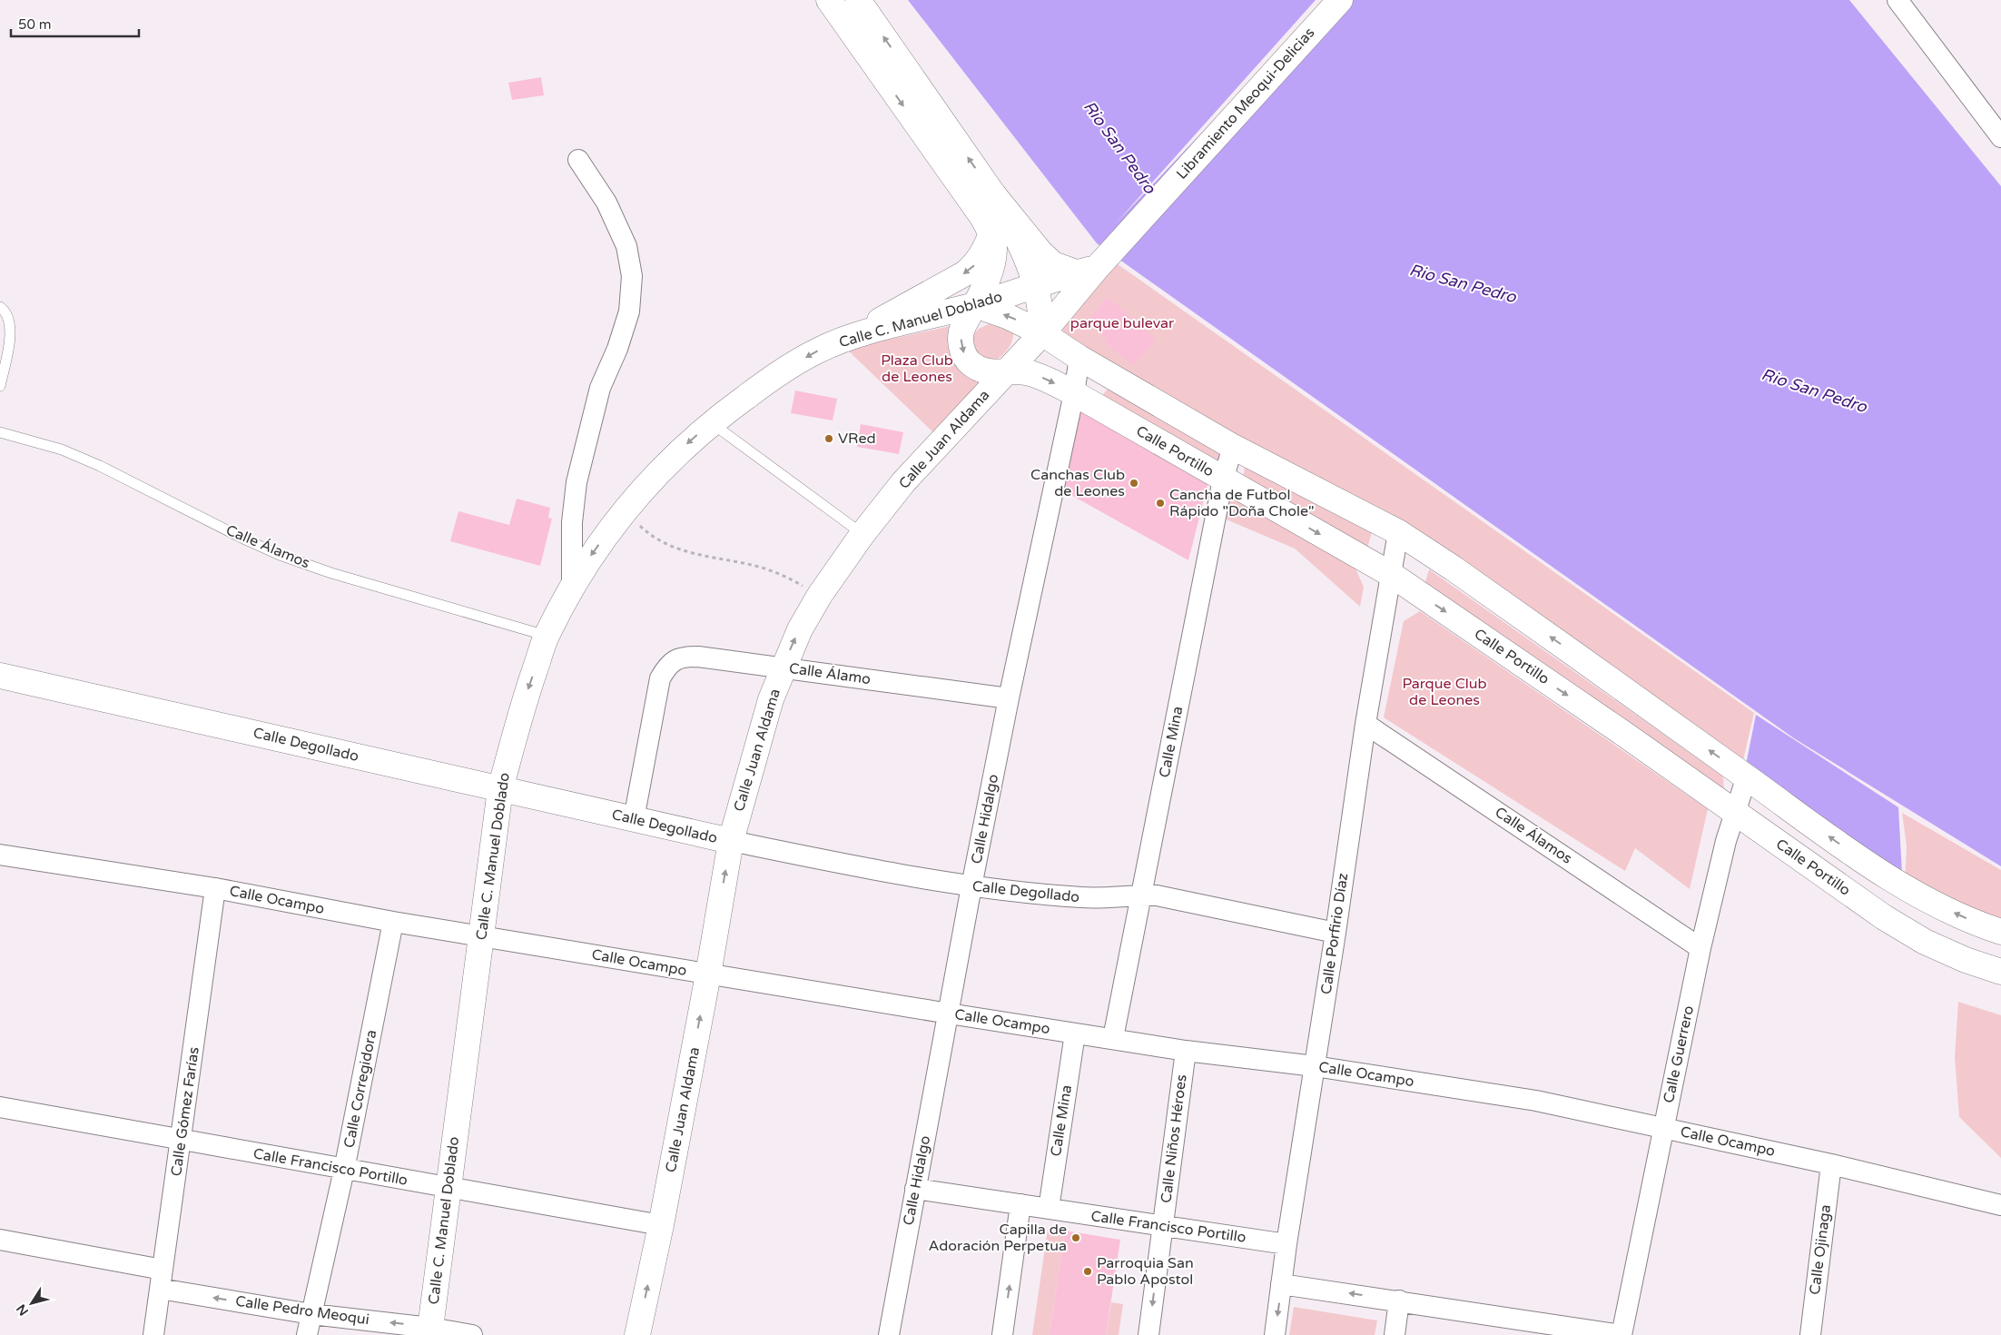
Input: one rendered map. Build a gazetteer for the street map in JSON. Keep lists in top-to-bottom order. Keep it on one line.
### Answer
{"streets":{"main road":["Libramiento Meoqui-Delicias","Calle C. Manuel Doblado","Calle Juan Aldama","Calle Portillo","Calle Degollado"],"street":["Calle Álamos","Calle Álamo","Calle Mina","Calle Hidalgo","Calle Ocampo","Calle Porfirio Díaz","Calle Guerrero","Calle Corregidora","Calle Gómez Farías","Calle Niños Héroes","Calle Francisco Portillo","Calle Ojinaga","Calle Pedro Meoqui"]},"crossings":[["Libramiento Meoqui-Delicias","Calle C. Manuel Doblado"],["Libramiento Meoqui-Delicias","Calle Juan Aldama"],["Calle C. Manuel Doblado","Calle Juan Aldama"],["Calle C. Manuel Doblado","Calle Portillo"],["Calle C. Manuel Doblado","Calle Álamos"],["Calle C. Manuel Doblado","Calle Degollado"],["Calle C. Manuel Doblado","Calle Ocampo"],["Calle C. Manuel Doblado","Calle Francisco Portillo"],["Calle C. Manuel Doblado","Calle Pedro Meoqui"],["Calle Juan Aldama","Calle Portillo"],["Calle Juan Aldama","Calle Álamo"],["Calle Juan Aldama","Calle Degollado"],["Calle Juan Aldama","Calle Ocampo"],["Calle Juan Aldama","Calle Francisco Portillo"],["Calle Portillo","Calle Mina"],["Calle Portillo","Calle Hidalgo"],["Calle Portillo","Calle Porfirio Díaz"],["Calle Portillo","Calle Guerrero"],["Calle Álamos","Calle Porfirio Díaz"],["Calle Álamos","Calle Guerrero"],["Calle Álamo","Calle Degollado"],["Calle Álamo","Calle Hidalgo"],["Calle Mina","Calle Degollado"],["Calle Mina","Calle Ocampo"],["Calle Mina","Calle Francisco Portillo"],["Calle Degollado","Calle Hidalgo"],["Calle Degollado","Calle Porfirio Díaz"],["Calle Hidalgo","Calle Ocampo"],["Calle Hidalgo","Calle Francisco Portillo"],["Calle Ocampo","Calle Porfirio Díaz"],["Calle Ocampo","Calle Guerrero"],["Calle Ocampo","Calle Corregidora"],["Calle Ocampo","Calle Gómez Farías"],["Calle Ocampo","Calle Niños Héroes"],["Calle Ocampo","Calle Ojinaga"],["Calle Porfirio Díaz","Calle Francisco Portillo"],["Calle Corregidora","Calle Francisco Portillo"],["Calle Corregidora","Calle Pedro Meoqui"],["Calle Gómez Farías","Calle Francisco Portillo"],["Calle Gómez Farías","Calle Pedro Meoqui"],["Calle Niños Héroes","Calle Francisco Portillo"]],"one_way":["Calle C. Manuel Doblado","Calle Juan Aldama","Calle Pedro Meoqui"],"water":["Rio San Pedro"],"parks":["parque bulevar","Plaza Club de Leones","Parque Club de Leones"],"places":["VRed","Canchas Club de Leones","Cancha de Futbol Rápido \"Doña Chole\"","Capilla de Adoración Perpetua","Parroquia San Pablo Apostol"],"scale_bar":"50 m","north":"bottom left"}
